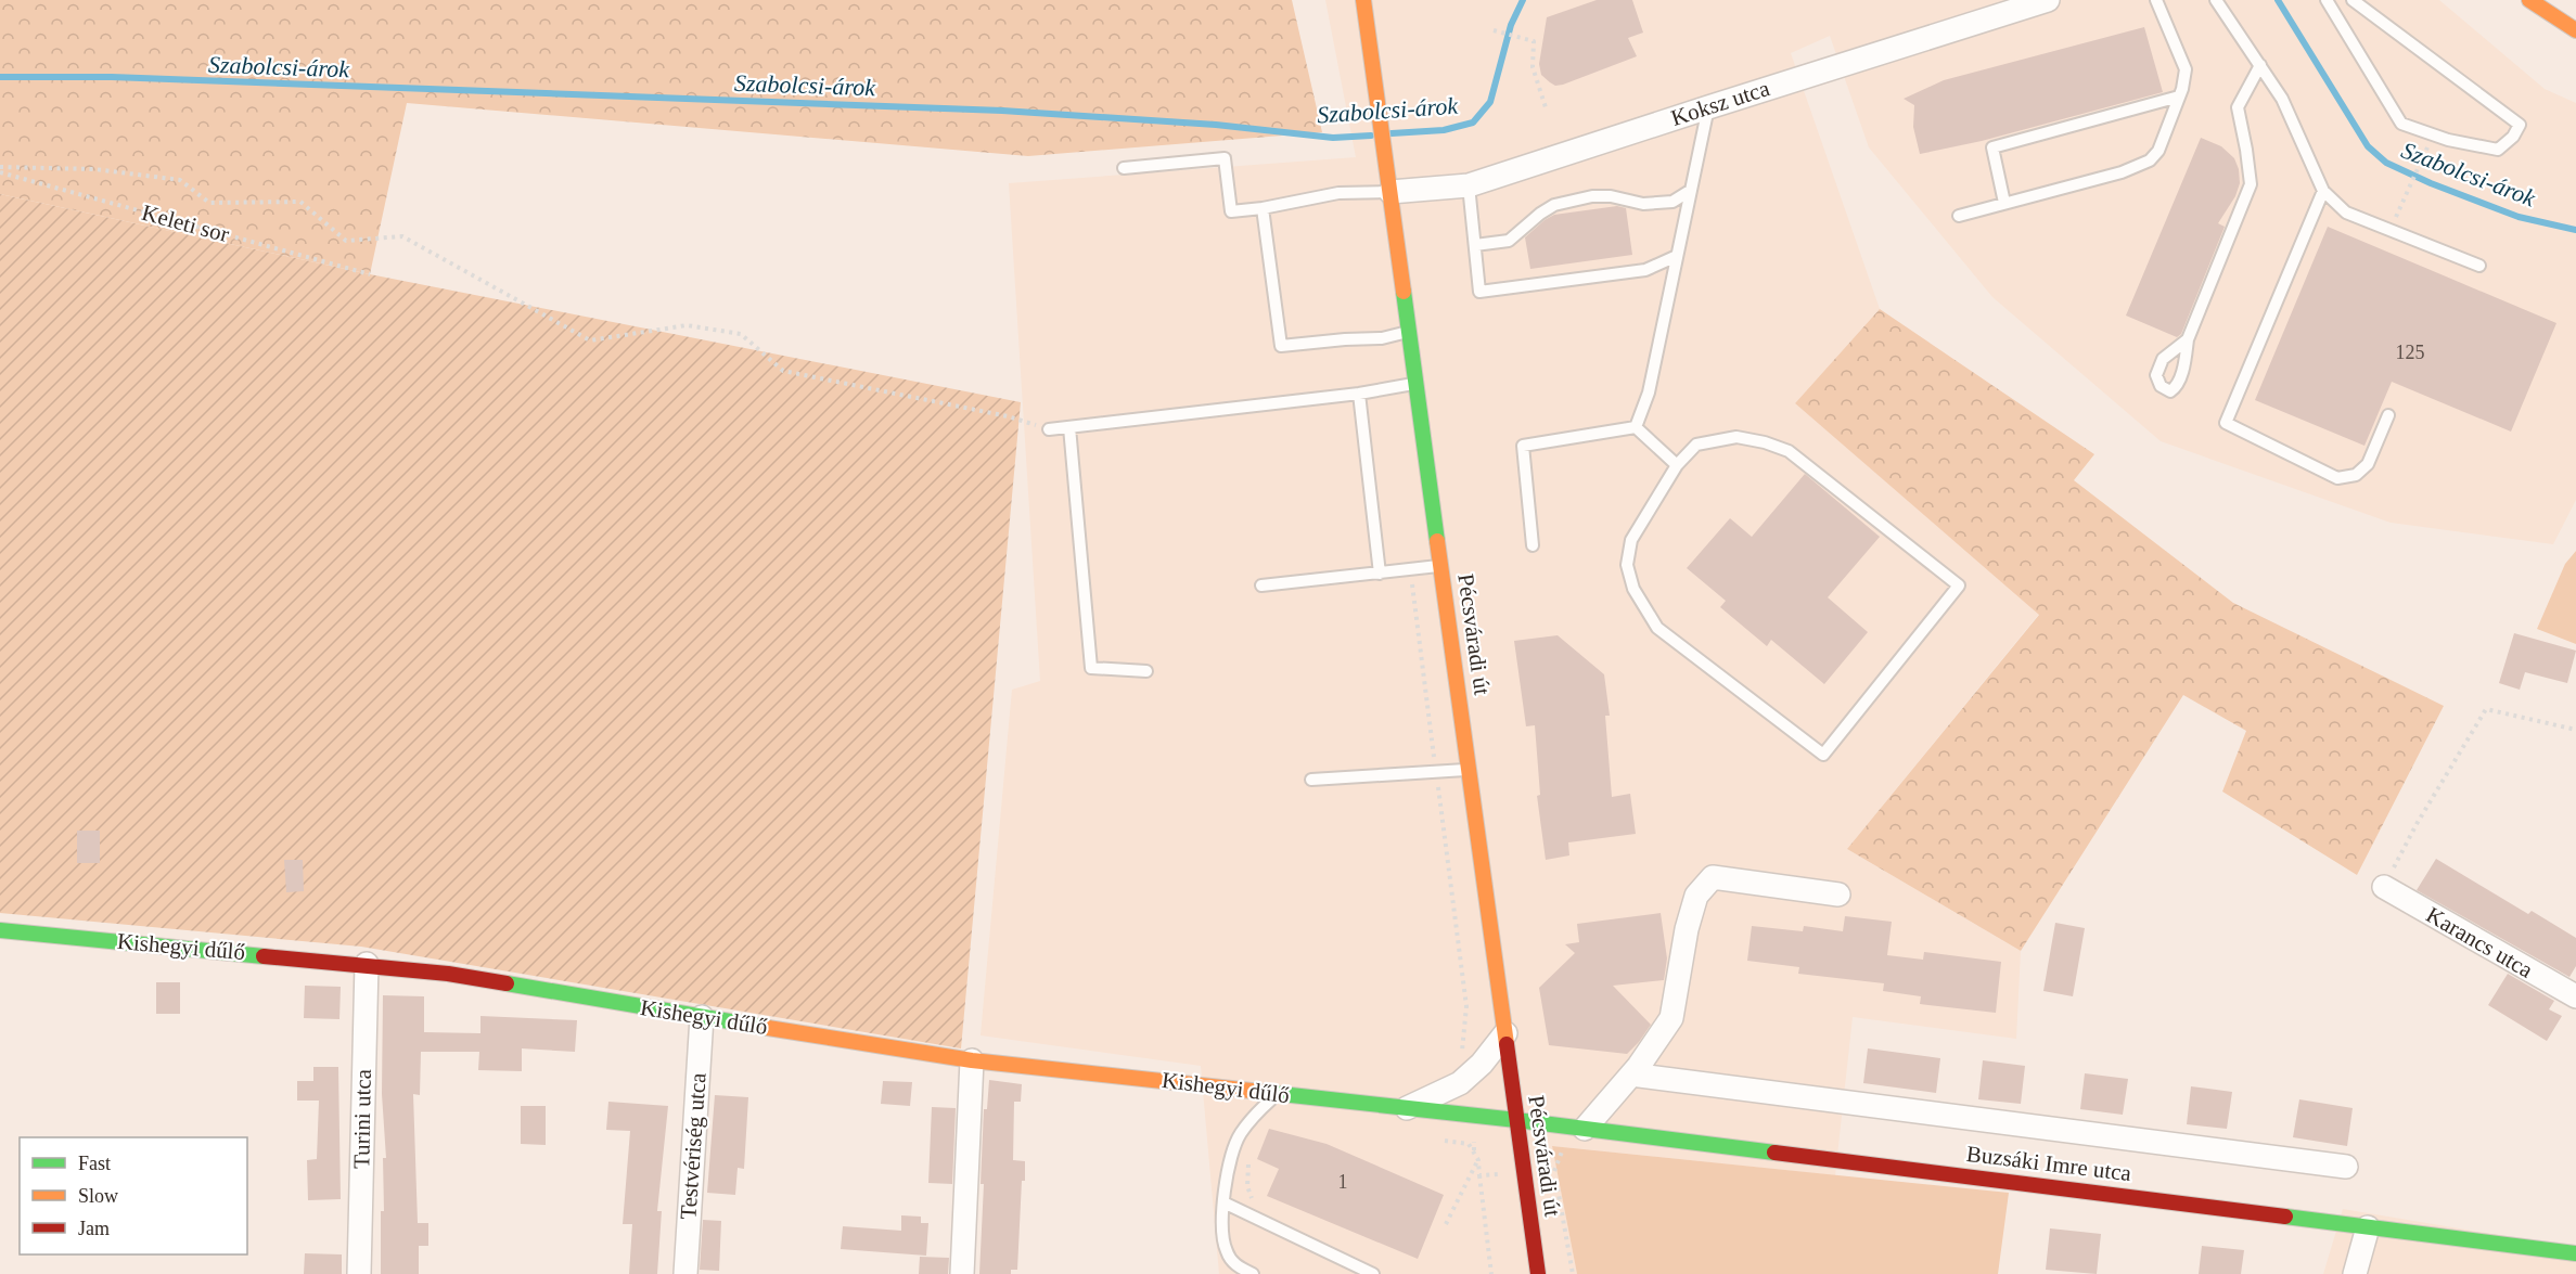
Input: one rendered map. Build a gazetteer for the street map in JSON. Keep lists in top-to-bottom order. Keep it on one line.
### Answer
{"streets":{"street":["Koksz utca","Pécsváradi út","Karancs utca","Kishegyi dűlő","Turini utca","Testvériség utca","Buzsáki Imre utca"],"path":["Keleti sor"]},"crossings":[["Koksz utca","Pécsváradi út"],["Pécsváradi út","Kishegyi dűlő"],["Pécsváradi út","Buzsáki Imre utca"],["Kishegyi dűlő","Turini utca"],["Kishegyi dűlő","Testvériség utca"],["Kishegyi dűlő","Buzsáki Imre utca"]],"water":["Szabolcsi-árok"],"house_numbers":["125","1"],"legend":["Fast","Slow","Jam"]}
